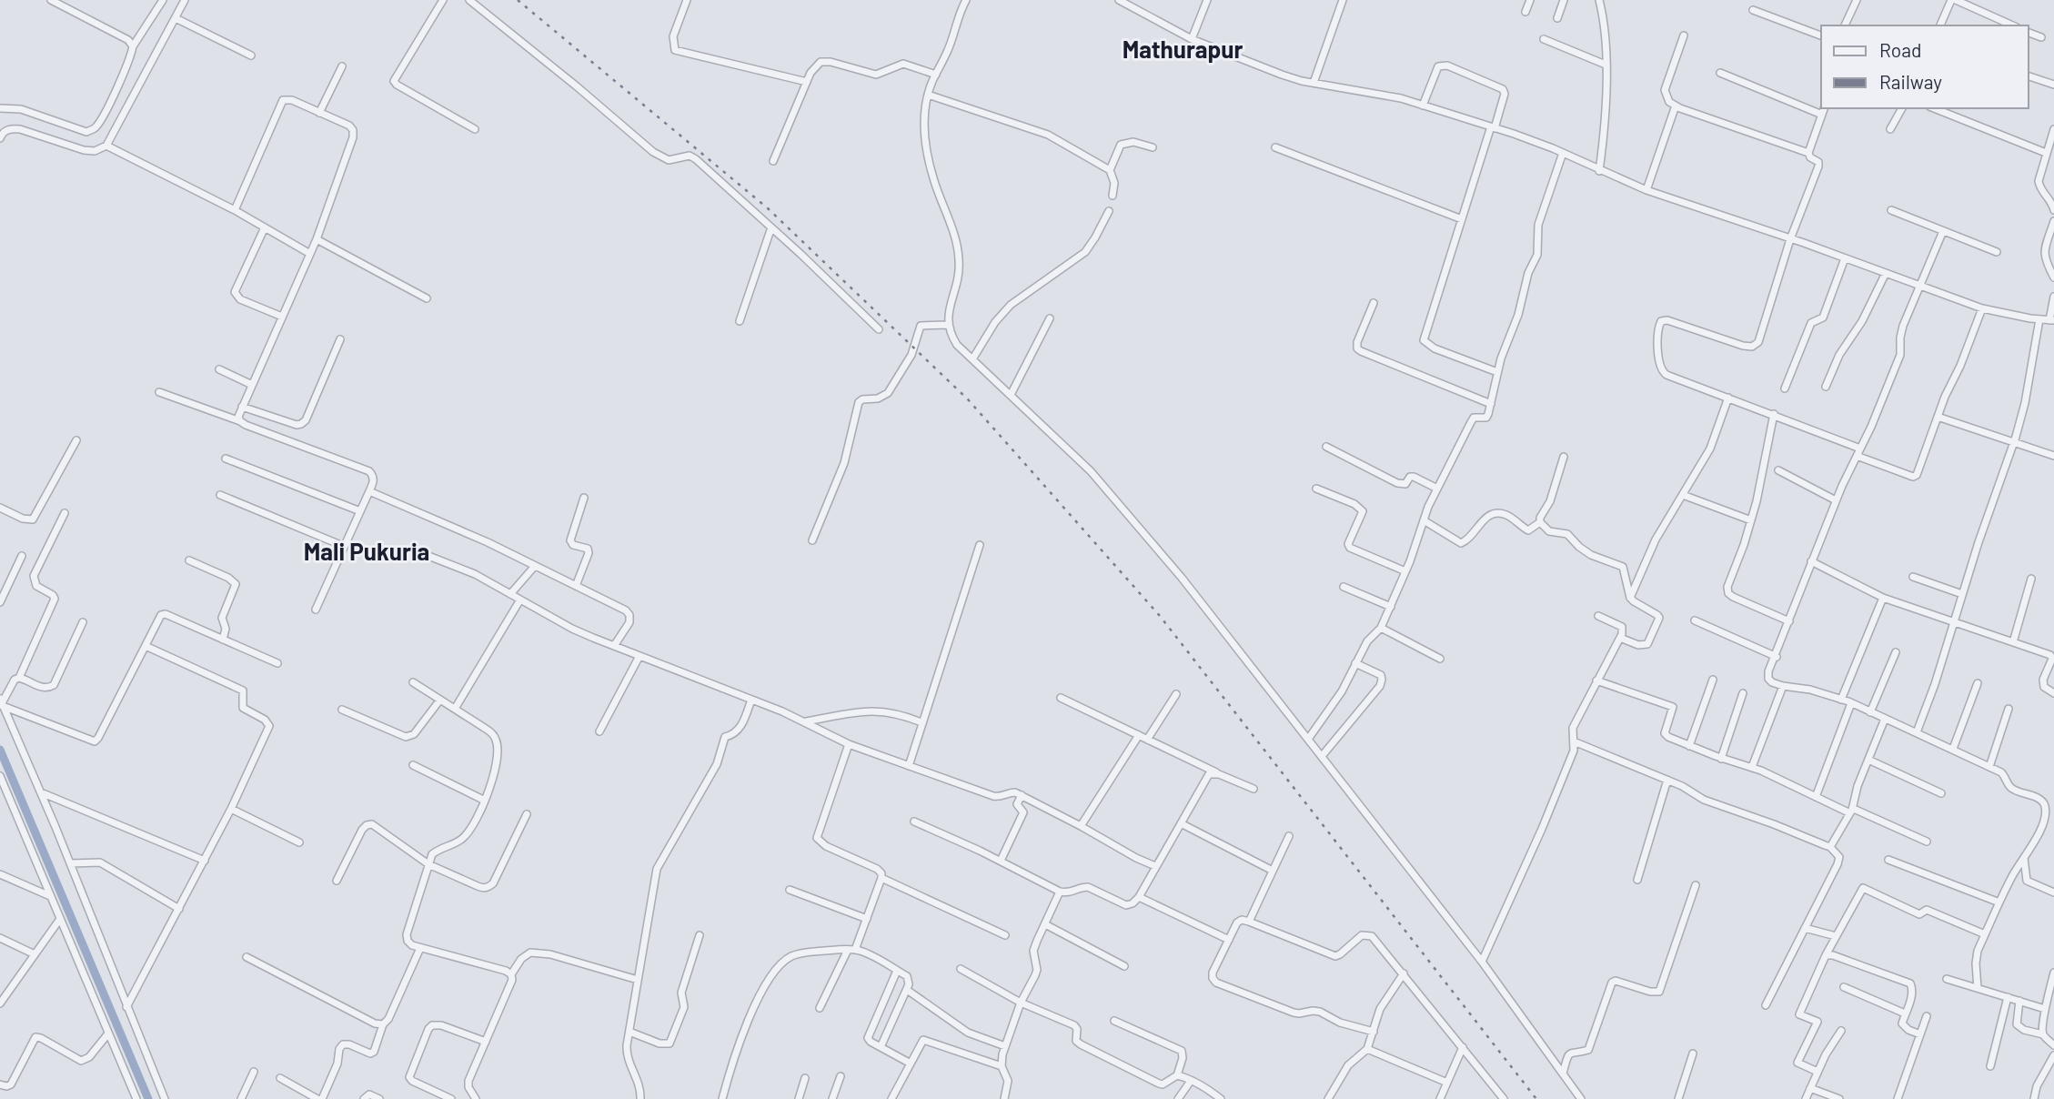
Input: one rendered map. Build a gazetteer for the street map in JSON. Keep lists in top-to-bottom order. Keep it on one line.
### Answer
{"districts":["Mathurapur","Mali Pukuria"],"legend":["Road","Railway"]}
